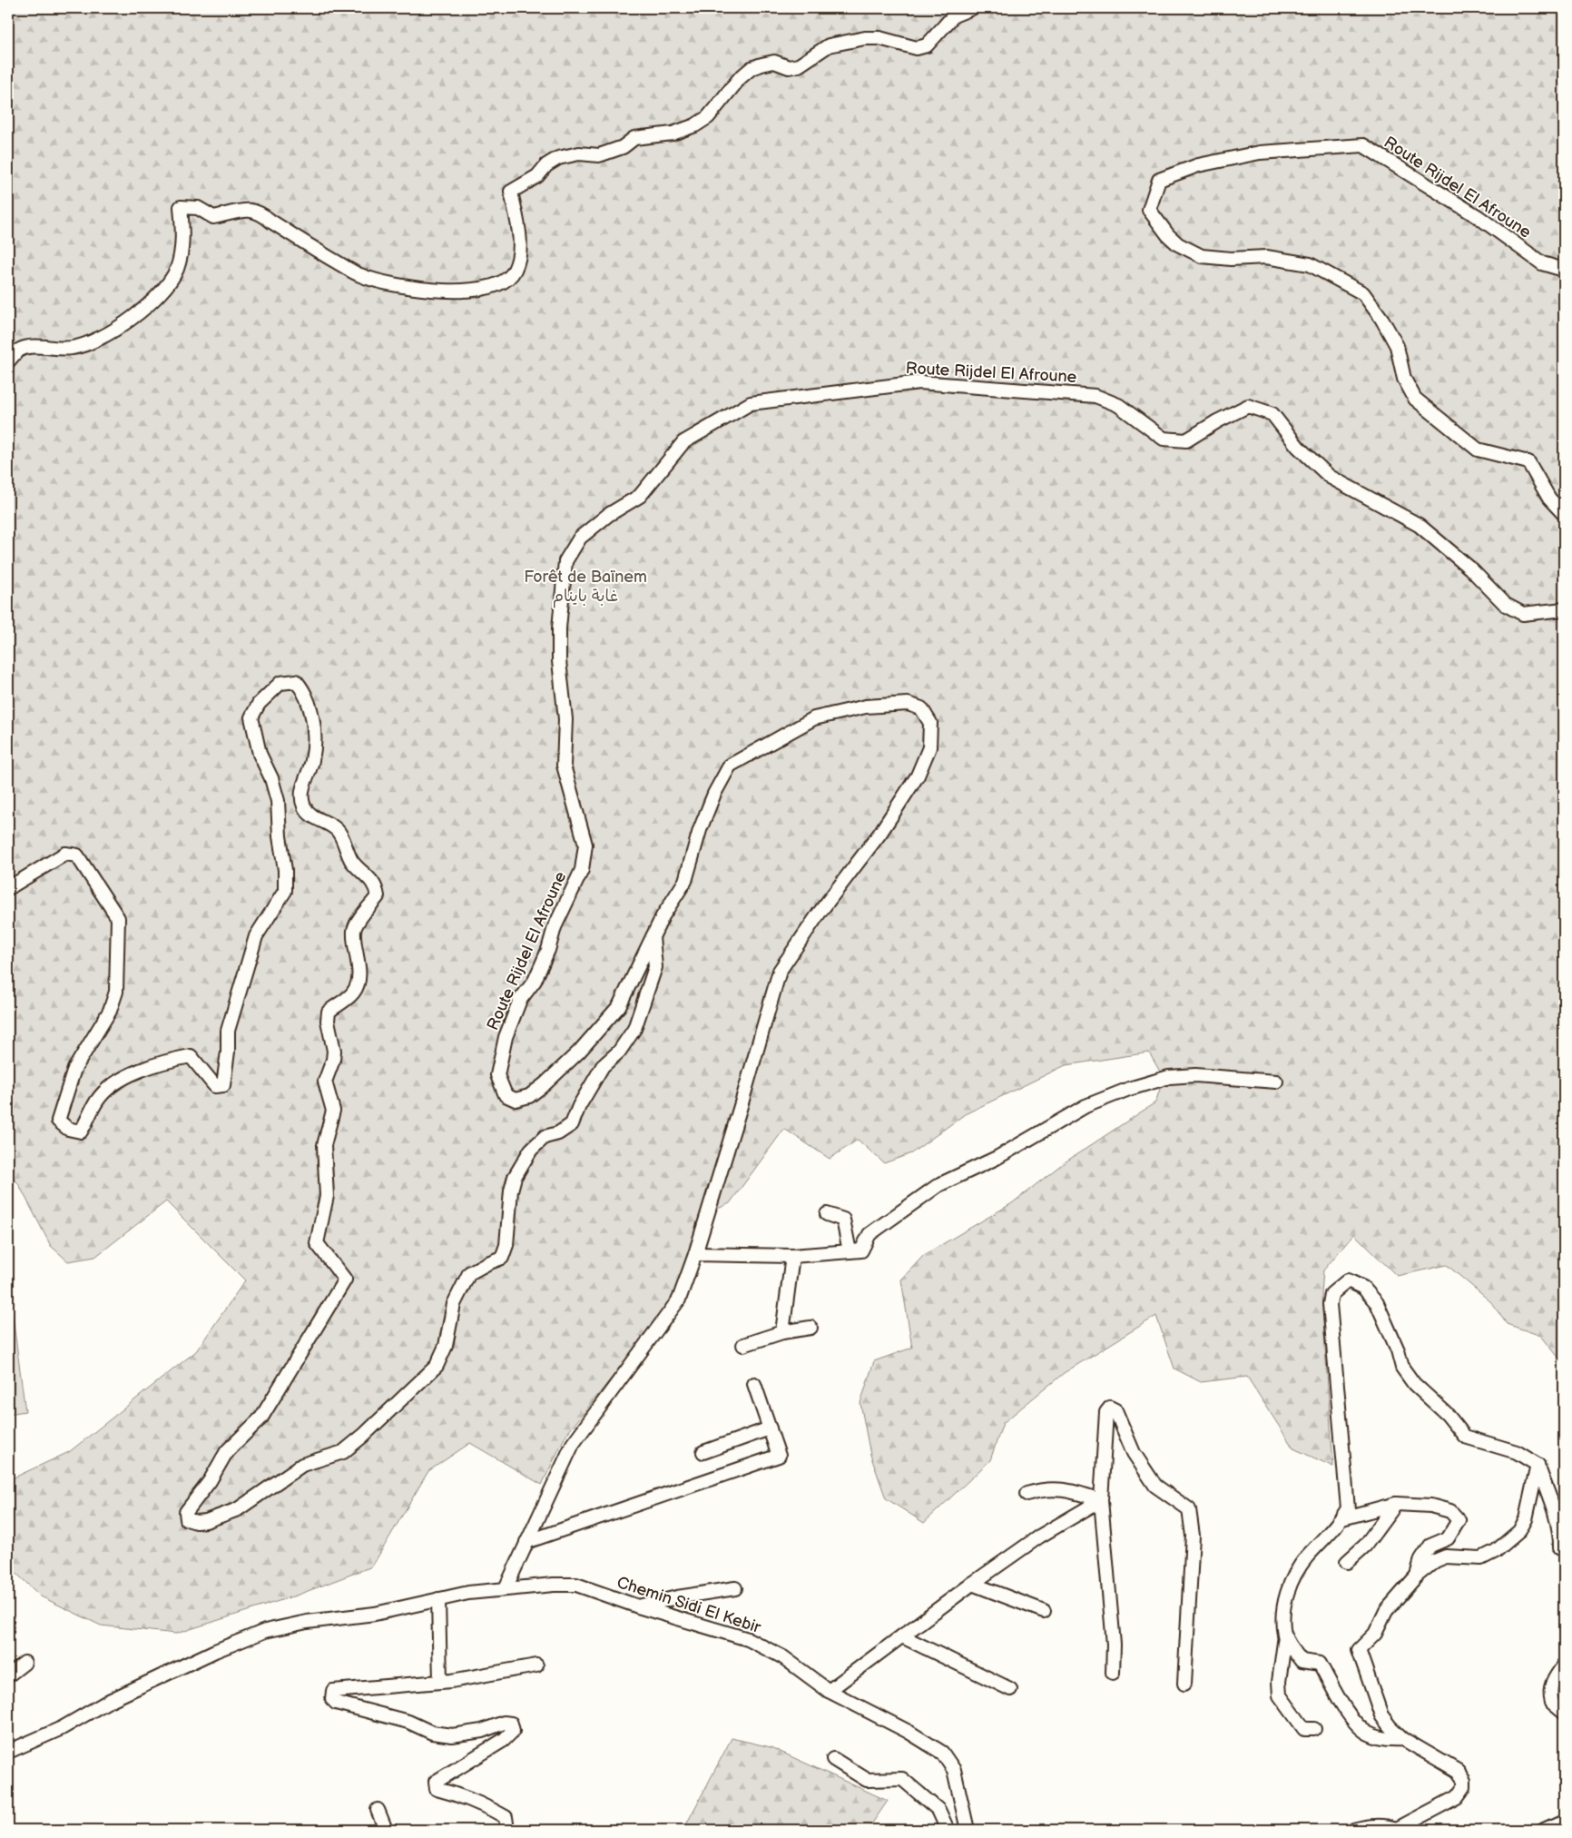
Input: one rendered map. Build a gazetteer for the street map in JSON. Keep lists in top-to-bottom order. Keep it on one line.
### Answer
{"streets":{"street":["Route Rijdel El Afroune","Chemin Sidi El Kebir"]},"crossings":[["Route Rijdel El Afroune","Chemin Sidi El Kebir"]],"parks":["Forêt de Baïnem غابة باينام"]}
